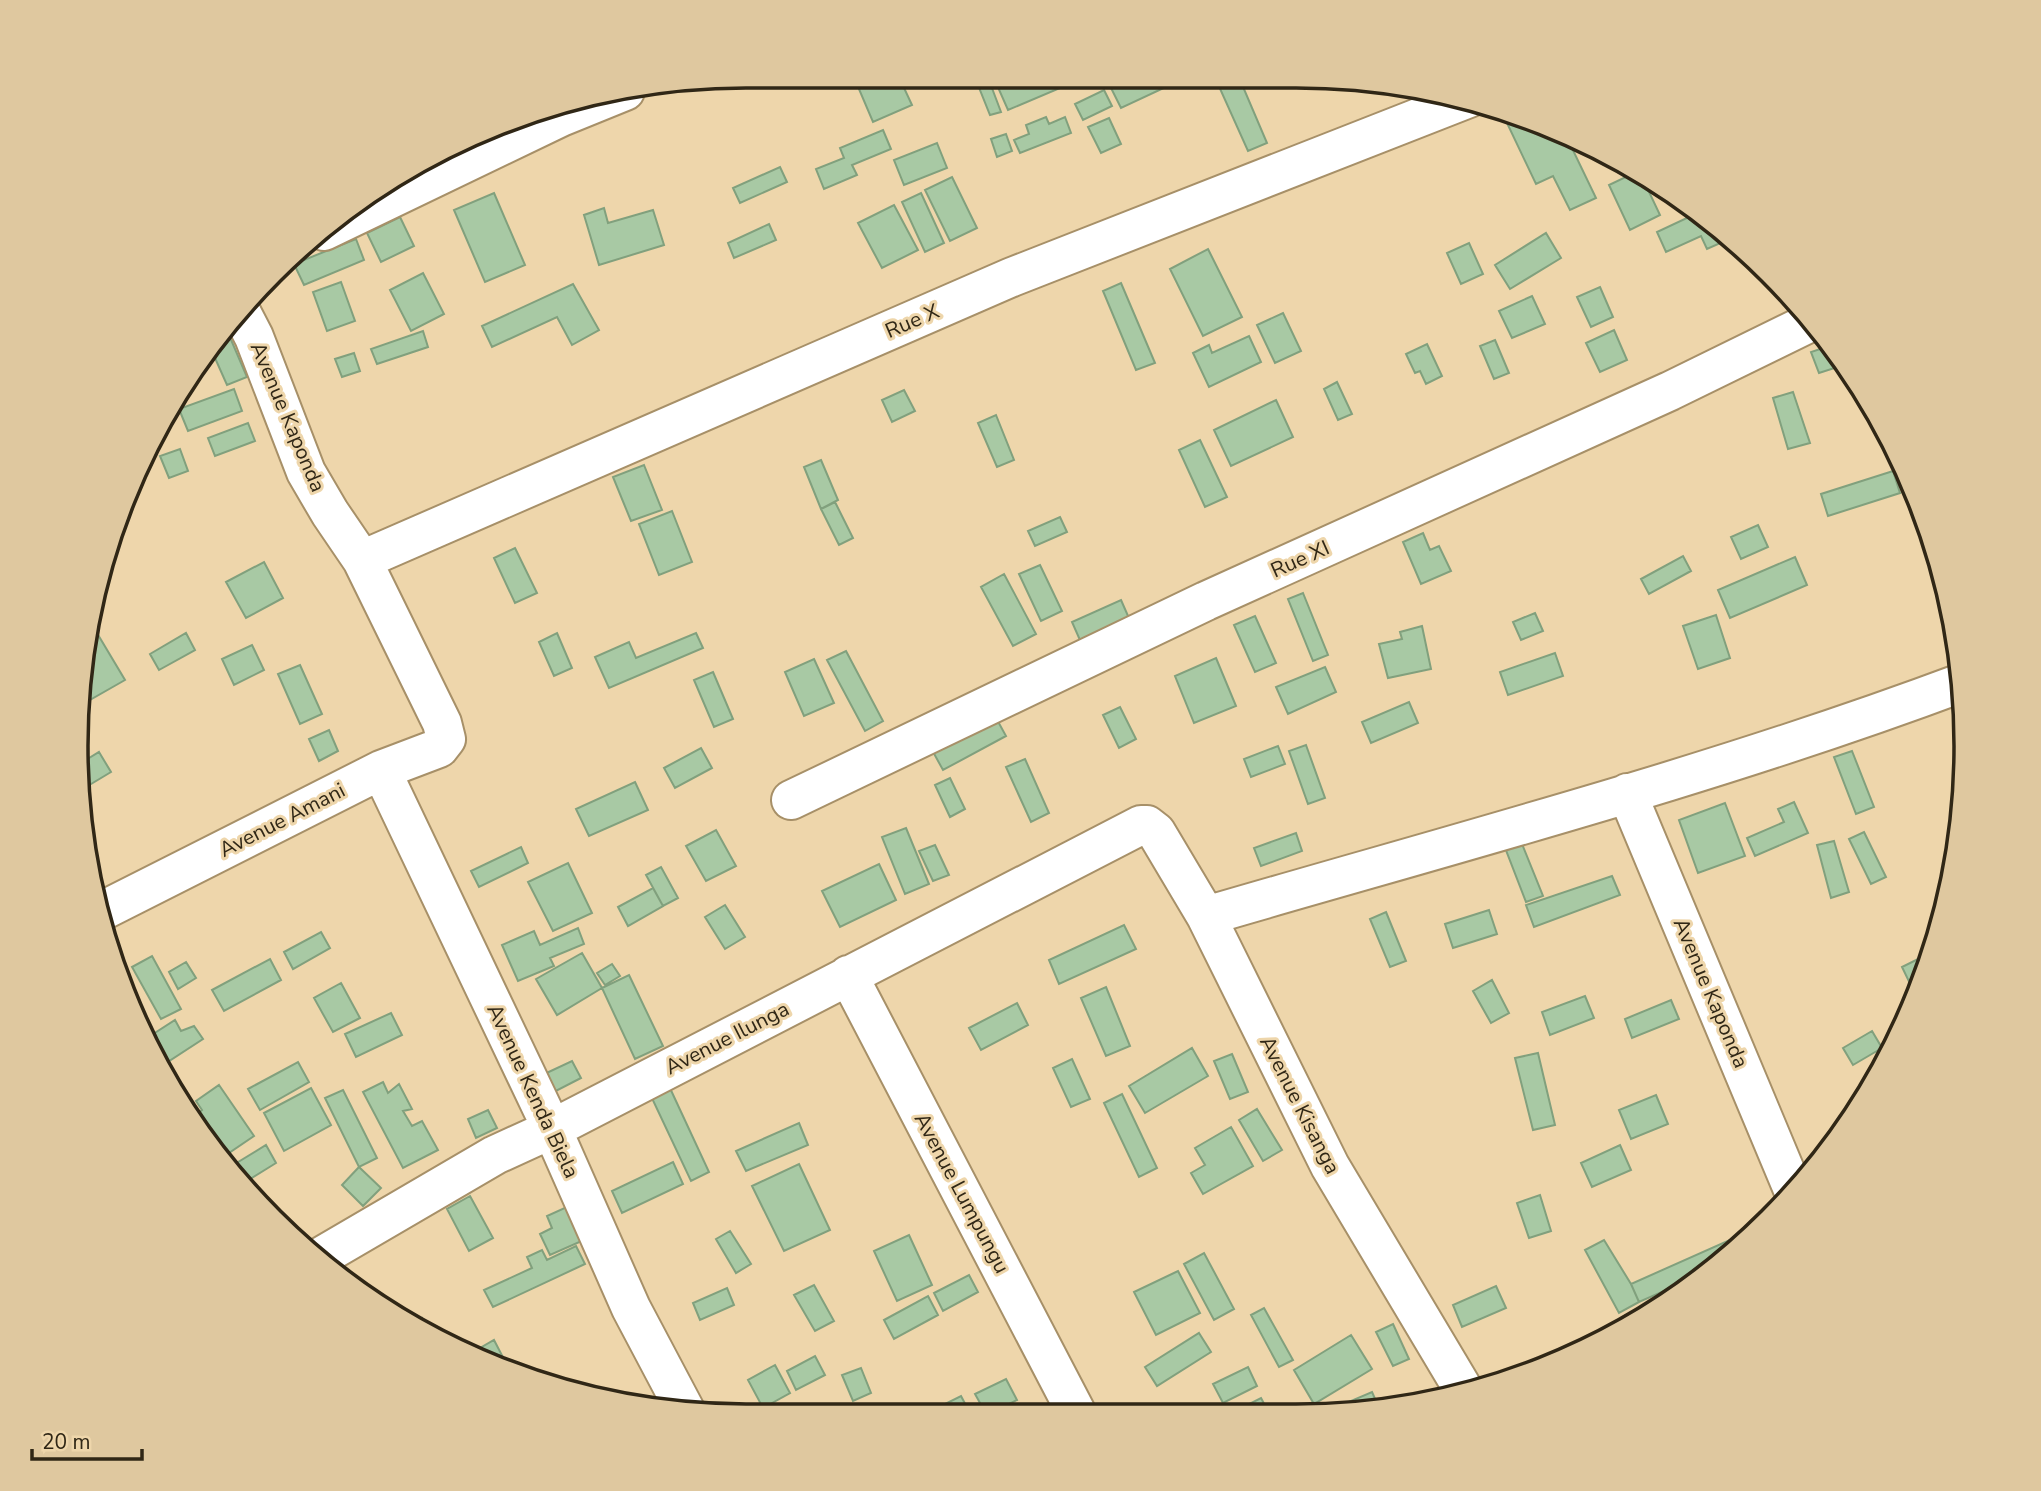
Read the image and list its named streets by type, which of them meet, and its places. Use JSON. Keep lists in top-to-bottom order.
{
  "streets": {
    "street": [
      "Rue X",
      "Avenue Kaponda",
      "Rue XI",
      "Avenue Amani",
      "Avenue Ilunga",
      "Avenue Kenda Biela",
      "Avenue Kisanga",
      "Avenue Lumpungu"
    ]
  },
  "crossings": [
    ["Rue X", "Avenue Kaponda"],
    ["Avenue Kaponda", "Avenue Amani"],
    ["Avenue Amani", "Avenue Kenda Biela"],
    ["Avenue Ilunga", "Avenue Kenda Biela"],
    ["Avenue Ilunga", "Avenue Kisanga"],
    ["Avenue Ilunga", "Avenue Lumpungu"]
  ],
  "scale_bar": "20 m"
}
